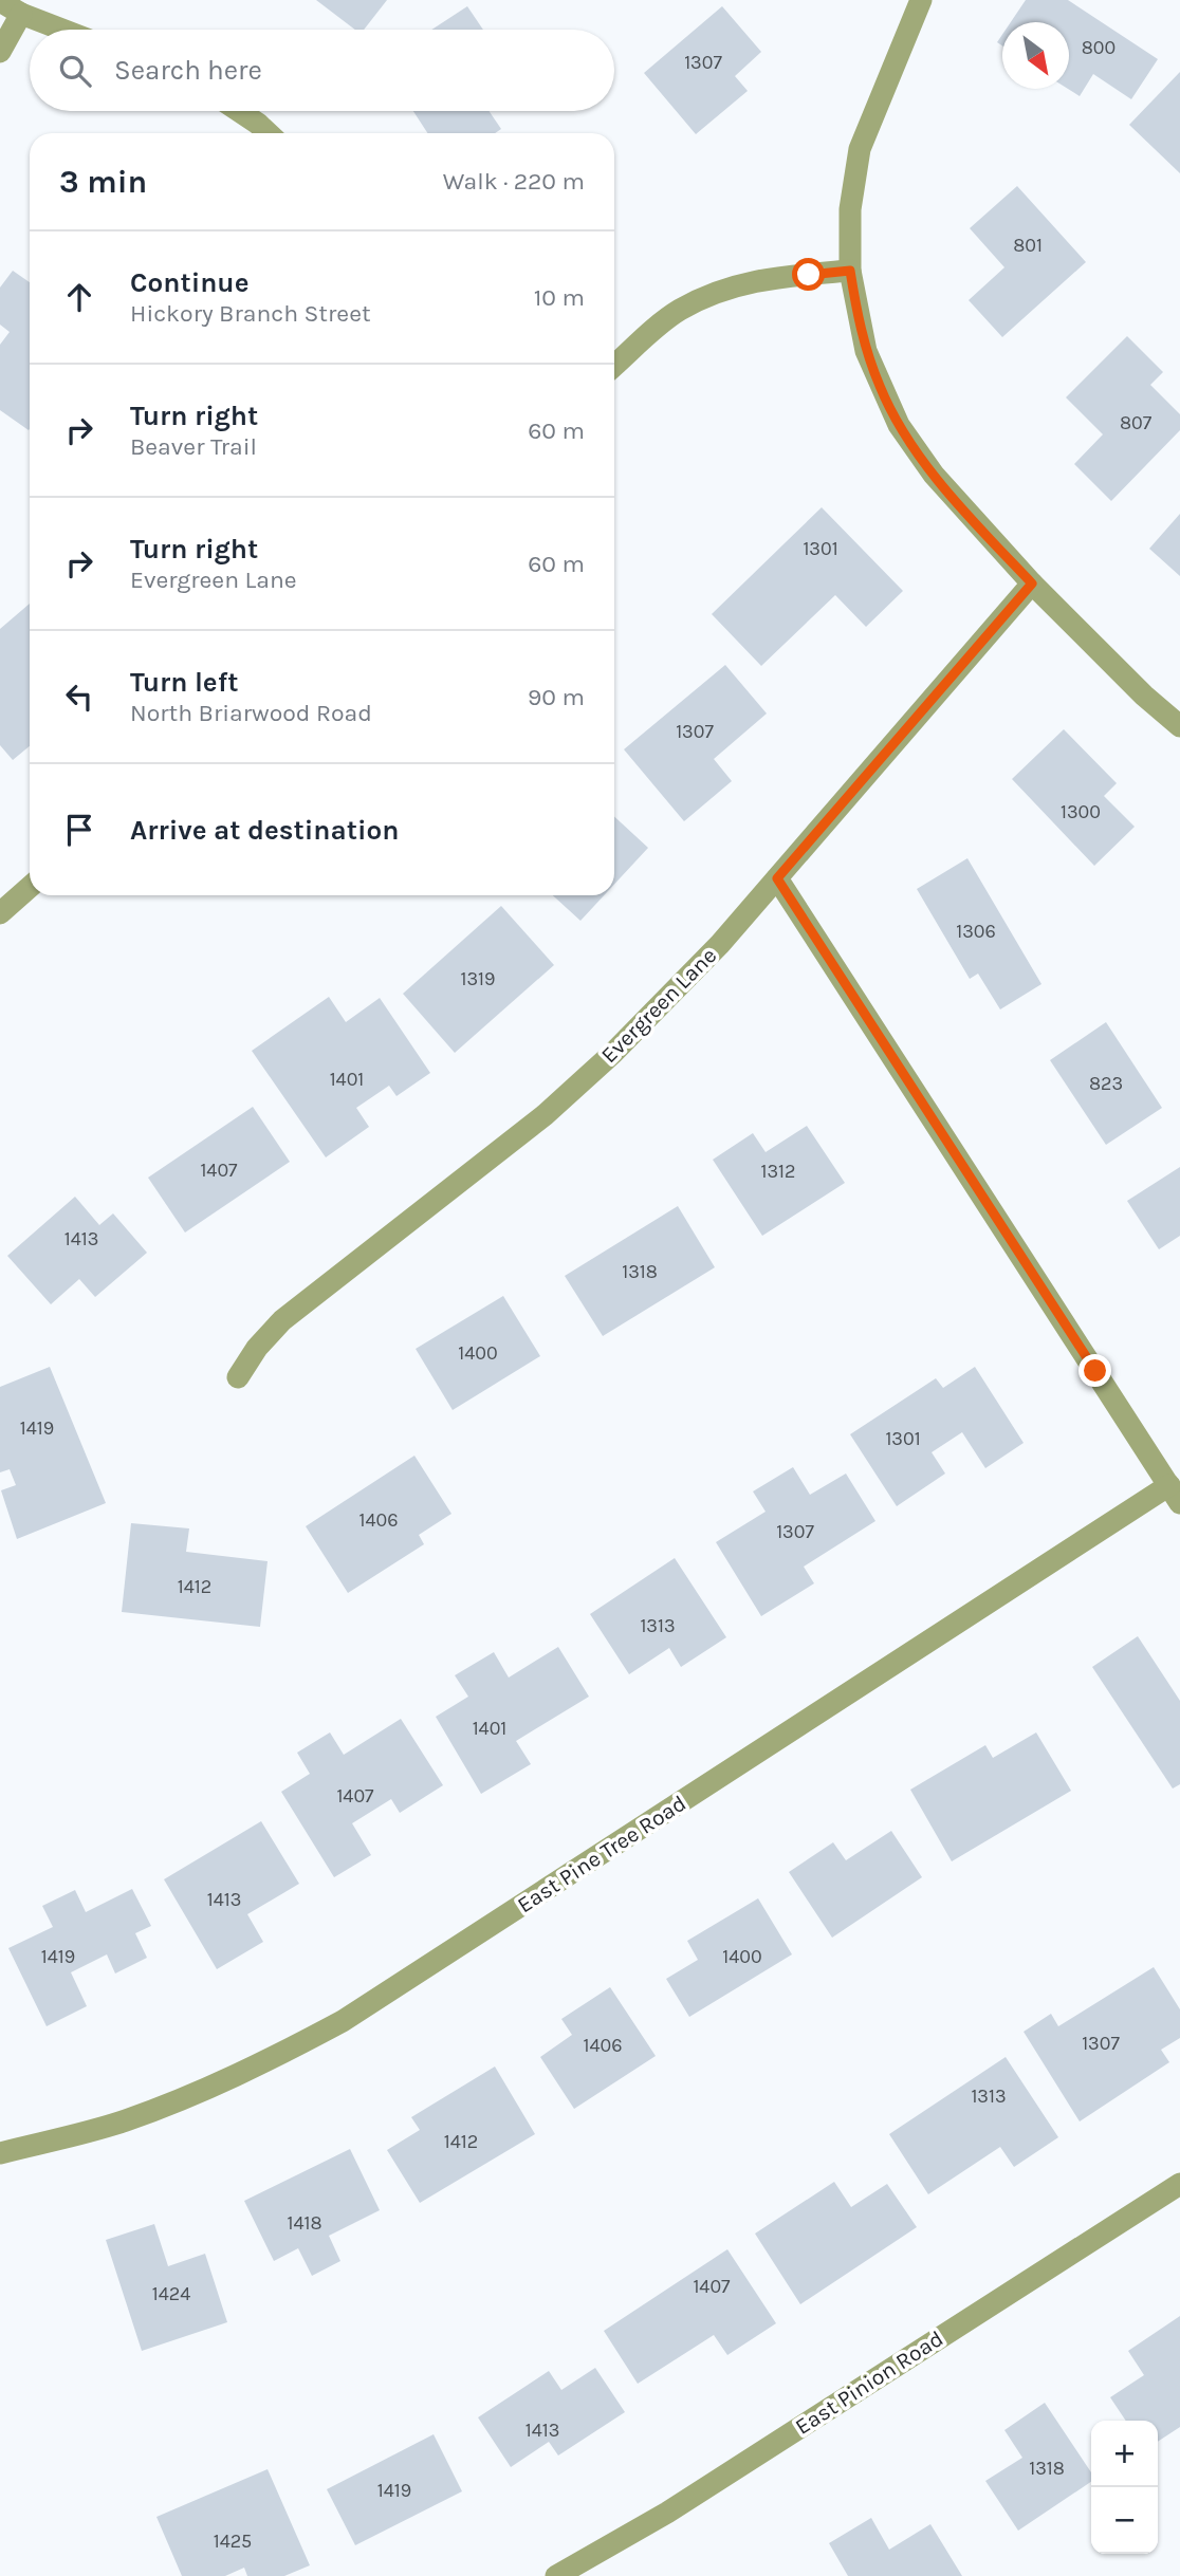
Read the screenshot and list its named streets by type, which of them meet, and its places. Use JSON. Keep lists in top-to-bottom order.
{
  "streets": {
    "street": ["Evergreen Lane", "East Pine Tree Road", "East Pinion Road"]
  },
  "house_numbers": [
    "800",
    "1307",
    "801",
    "807",
    "1301",
    "1307",
    "1300",
    "1306",
    "1319",
    "1401",
    "823",
    "1407",
    "1312",
    "1413",
    "1318",
    "1400",
    "1419",
    "1301",
    "1406",
    "1307",
    "1412",
    "1313",
    "1401",
    "1407",
    "1413",
    "1419",
    "1400",
    "1307",
    "1406",
    "1313",
    "1412",
    "1418",
    "1407",
    "1424",
    "1413",
    "1318",
    "1419",
    "1425"
  ],
  "north": "bottom right",
  "page": {
    "search": "Search here",
    "heading": ["3 min", "Walk · 220 m"],
    "list": [
      ["Continue", "Hickory Branch Street", "10 m"],
      ["Turn right", "Beaver Trail", "60 m"],
      ["Turn right", "Evergreen Lane", "60 m"],
      ["Turn left", "North Briarwood Road", "90 m"],
      "Arrive at destination"
    ],
    "map_buttons": ["+", "−"]
  }
}
